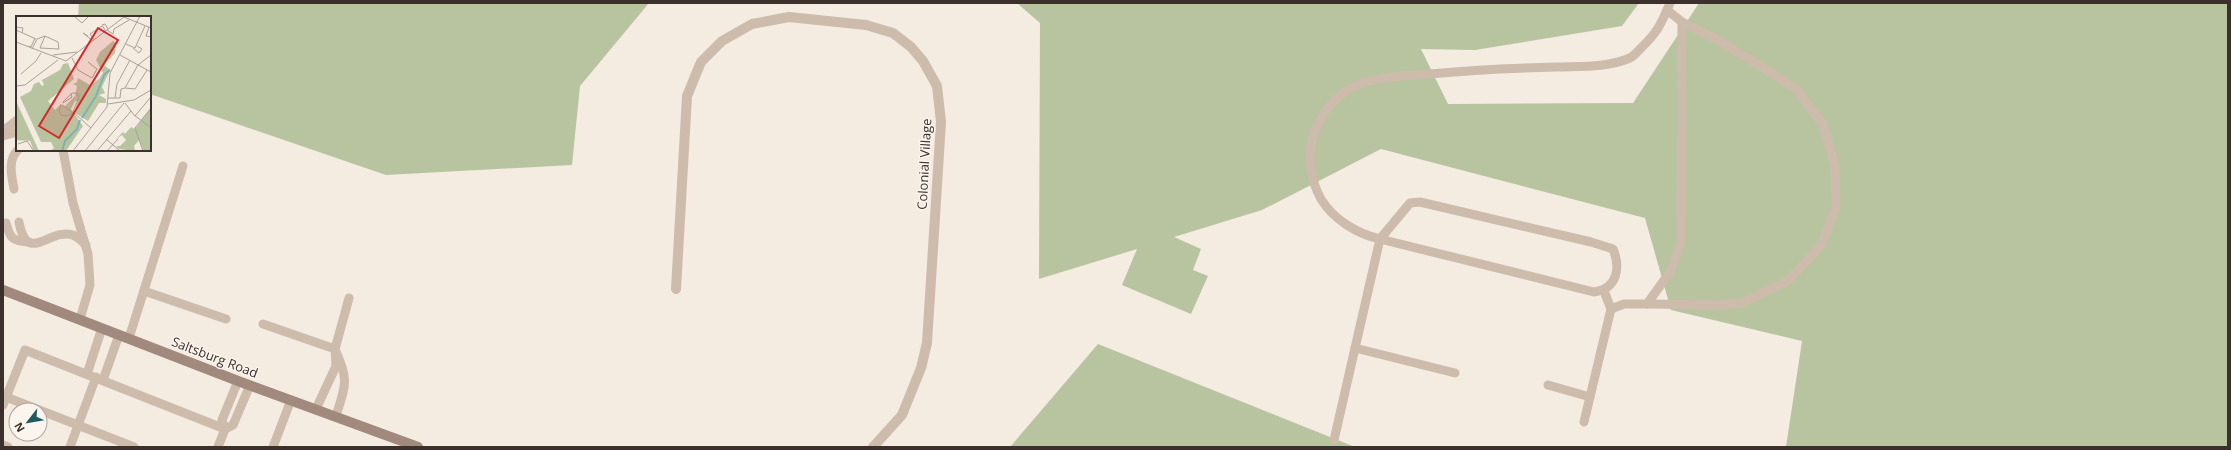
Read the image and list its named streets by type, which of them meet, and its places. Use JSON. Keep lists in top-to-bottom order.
{
  "streets": {
    "main road": ["Saltsburg Road"],
    "street": ["Colonial Village"]
  },
  "north": "bottom left"
}
